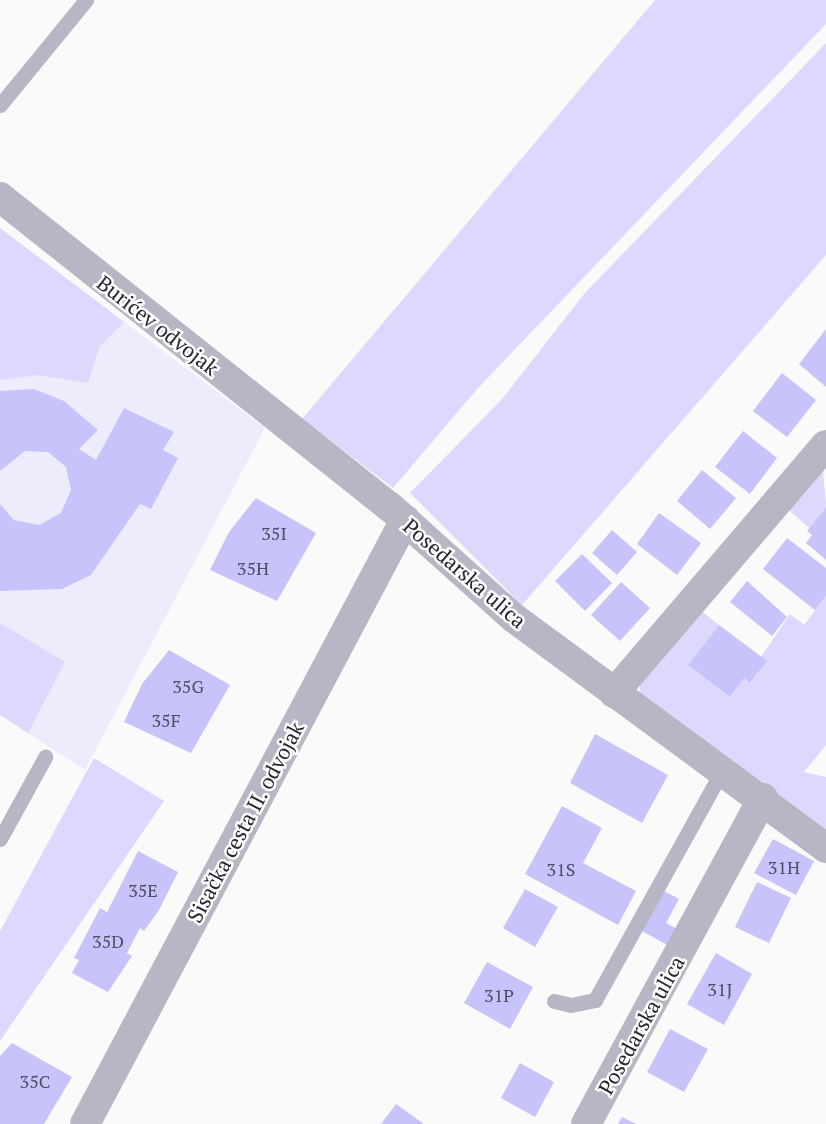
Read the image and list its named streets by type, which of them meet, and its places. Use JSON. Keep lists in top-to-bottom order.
{
  "streets": {
    "street": ["Burićev odvojak", "Posedarska ulica", "Sisačka cesta II. odvojak"]
  },
  "crossings": [
    ["Burićev odvojak", "Posedarska ulica"],
    ["Posedarska ulica", "Sisačka cesta II. odvojak"]
  ],
  "house_numbers": [
    "35I",
    "35H",
    "35G",
    "35F",
    "31H",
    "31S",
    "35E",
    "35D",
    "31J",
    "31P",
    "35C"
  ]
}
